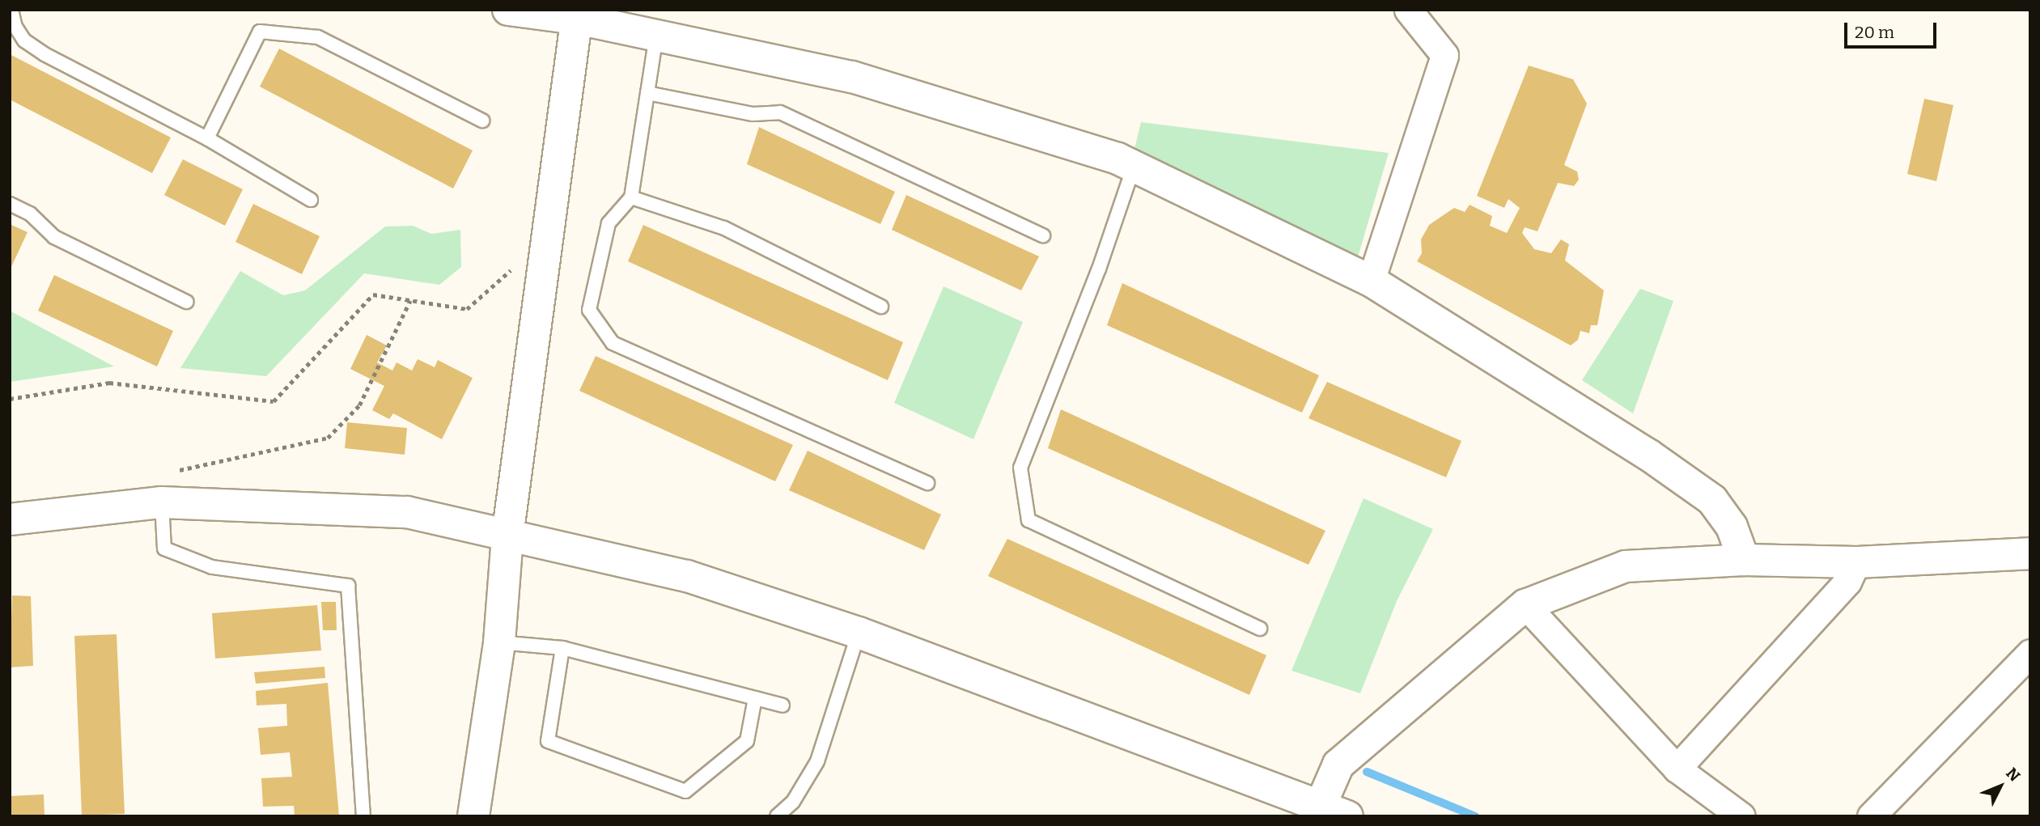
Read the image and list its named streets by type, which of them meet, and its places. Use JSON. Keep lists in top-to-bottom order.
{
  "scale_bar": "20 m",
  "north": "top right"
}
